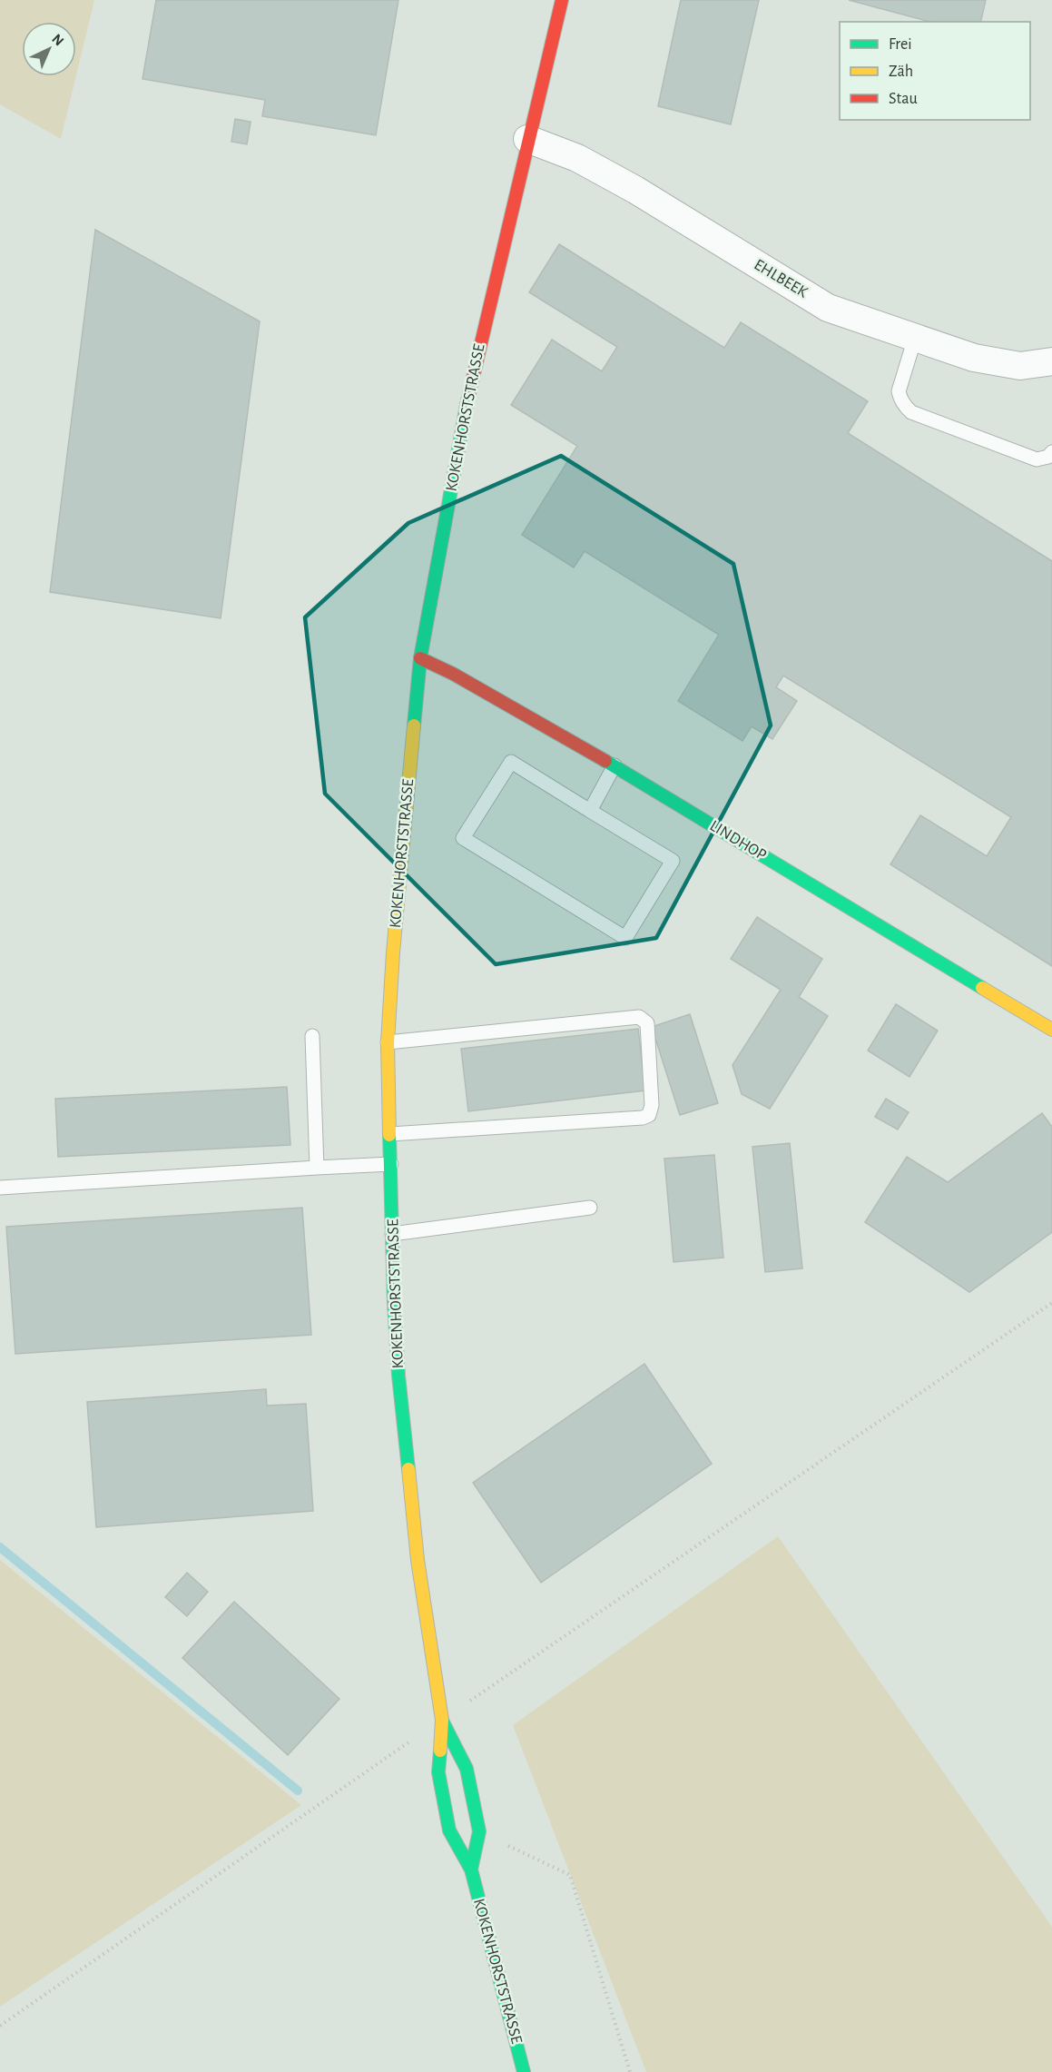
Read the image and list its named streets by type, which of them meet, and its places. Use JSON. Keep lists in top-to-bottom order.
{
  "streets": {
    "main road": ["KOKENHORSTSTRASSE", "LINDHOP"],
    "street": ["EHLBEEK"]
  },
  "crossings": [
    ["EHLBEEK", "KOKENHORSTSTRASSE"],
    ["KOKENHORSTSTRASSE", "LINDHOP"]
  ],
  "legend": ["Frei", "Zäh", "Stau"],
  "north": "top right"
}
